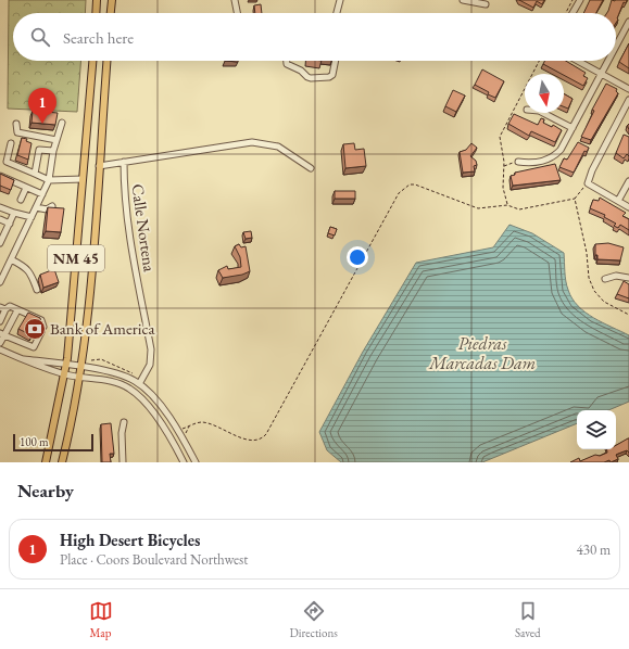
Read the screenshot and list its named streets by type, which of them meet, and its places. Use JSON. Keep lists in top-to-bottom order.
{
  "streets": {
    "main road": ["NM 45"],
    "street": ["Calle Nortena"]
  },
  "water": ["Piedras Marcadas Dam"],
  "places": {
    "bank": ["Bank of America"]
  },
  "scale_bar": "100 m",
  "north": "bottom",
  "page": {
    "search": "Search here",
    "pins": "1",
    "scale": "100 m",
    "heading": "Nearby",
    "list": [
      {
        "mark": "1",
        "name": "High Desert Bicycles",
        "note": "Place · Coors Boulevard Northwest",
        "value": "430 m"
      }
    ],
    "nav": ["Map", "Directions", "Saved"]
  }
}
